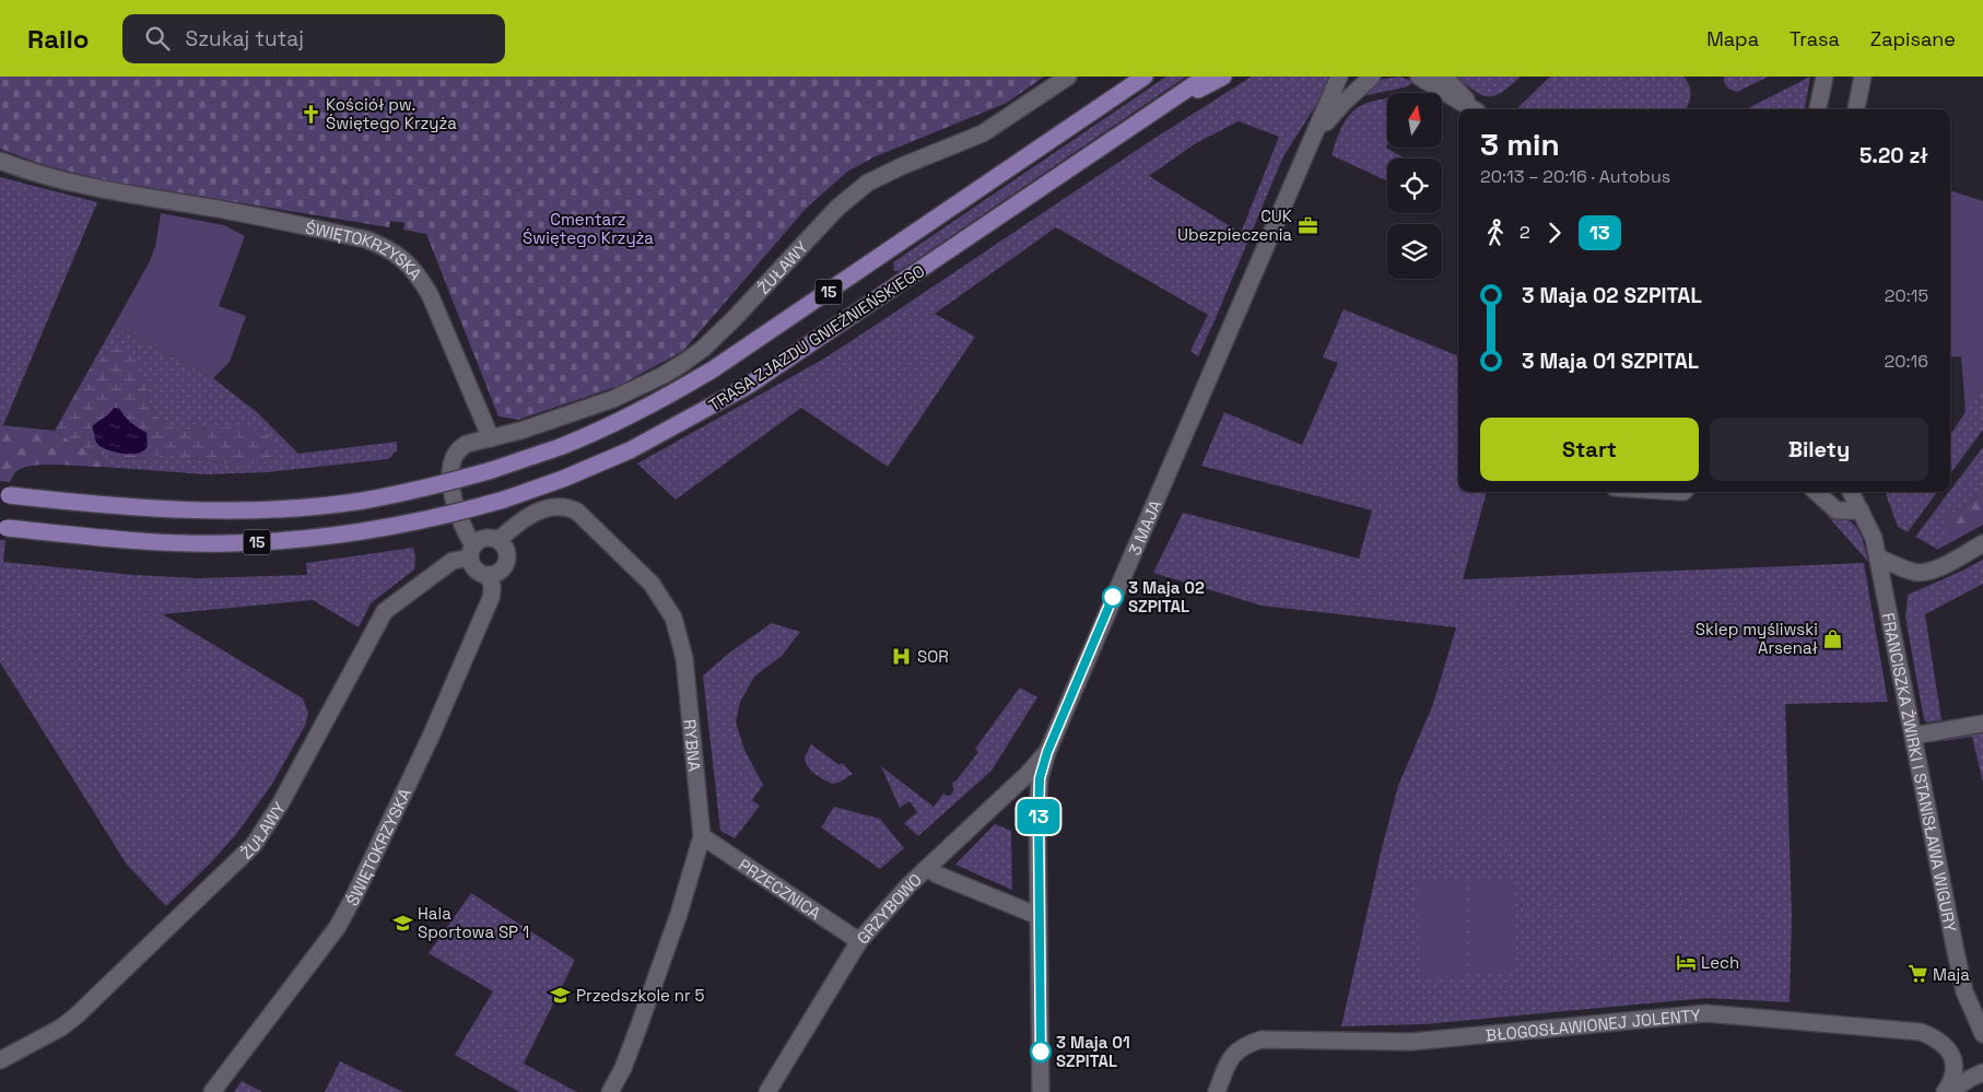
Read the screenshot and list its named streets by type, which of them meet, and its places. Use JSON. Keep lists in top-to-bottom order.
{
  "streets": {
    "main road": ["15", "TRASA ZJAZDU GNIEŹNIEŃSKIEGO"],
    "street": [
      "ŚWIĘTOKRZYSKA",
      "ŻUŁAWY",
      "3 MAJA",
      "RYBNA",
      "FRANCISZKA ŻWIRKI I STANISŁAWA WIGURY",
      "PRZECZNICA",
      "GRZYBOWO",
      "BŁOGOSŁAWIONEJ JOLENTY"
    ]
  },
  "crossings": [
    ["ŚWIĘTOKRZYSKA", "ŻUŁAWY"],
    ["ŚWIĘTOKRZYSKA", "RYBNA"],
    ["ŻUŁAWY", "RYBNA"],
    ["3 MAJA", "GRZYBOWO"],
    ["RYBNA", "PRZECZNICA"],
    ["PRZECZNICA", "GRZYBOWO"]
  ],
  "parks": ["Cmentarz Świętego Krzyża"],
  "places": {
    "church": ["Kościół pw. Świętego Krzyża"],
    "office": ["CUK Ubezpieczenia"],
    "other": ["3 Maja 02 SZPITAL", "3 Maja 01 SZPITAL"],
    "shop": ["Sklep myśliwski Arsenał"],
    "hospital": ["SOR"],
    "school or university": ["Hala Sportowa SP 1", "Przedszkole nr 5"],
    "hotel": ["Lech"],
    "supermarket": ["Maja"]
  },
  "lines": ["bus line 13"],
  "north": "top",
  "page": {
    "header": "Railo",
    "search": "Szukaj tutaj",
    "nav": ["Mapa", "Trasa", "Zapisane"],
    "on_map": "13",
    "heading": ["3 min", "20:13 – 20:16 · Autobus", "5.20 zł"],
    "legs": ["2", "13"],
    "list": [
      {
        "name": "3 Maja 02 SZPITAL",
        "value": "20:15"
      },
      {
        "name": "3 Maja 01 SZPITAL",
        "value": "20:16"
      }
    ],
    "buttons": ["Start", "Bilety"]
  }
}
